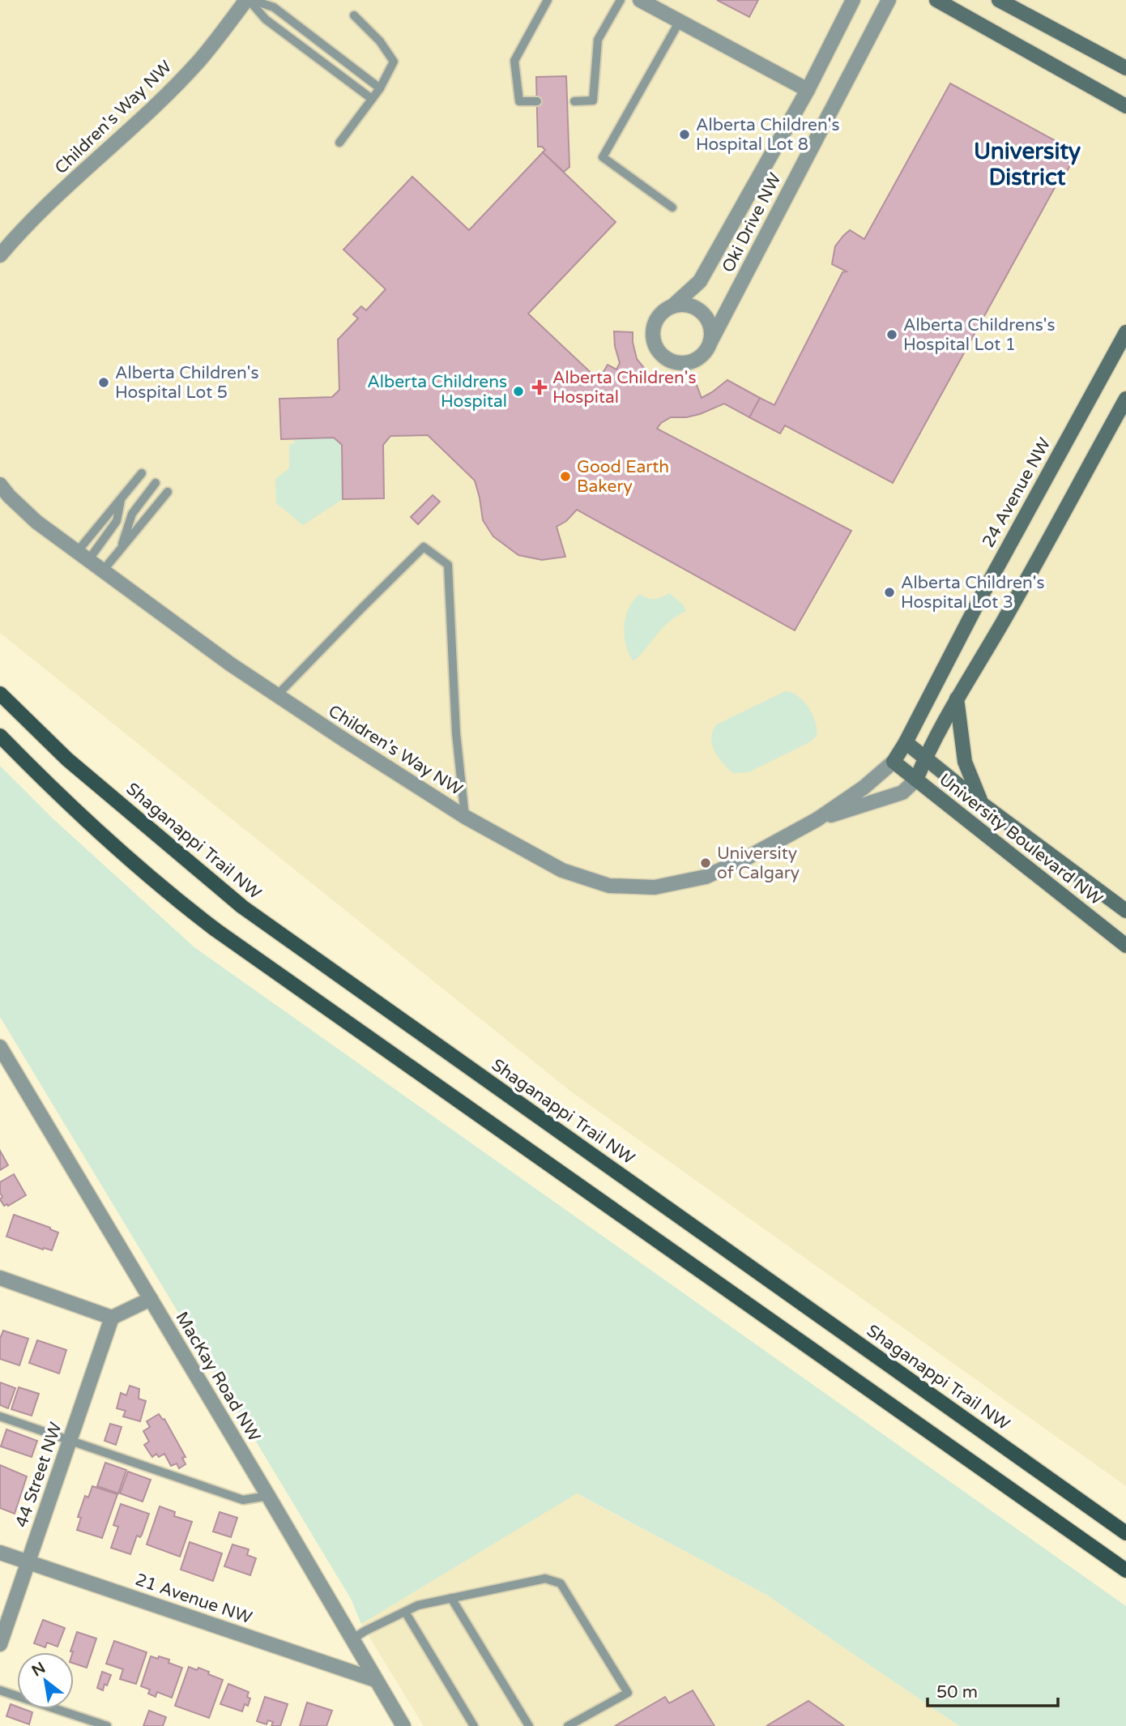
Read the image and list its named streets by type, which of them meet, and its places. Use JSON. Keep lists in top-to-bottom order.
{
  "streets": {
    "main road": ["Shaganappi Trail NW"],
    "street": [
      "Children's Way NW",
      "Oki Drive NW",
      "24 Avenue NW",
      "University Boulevard NW",
      "MacKay Road NW",
      "44 Street NW",
      "21 Avenue NW"
    ]
  },
  "crossings": [
    ["Children's Way NW", "24 Avenue NW"],
    ["Children's Way NW", "University Boulevard NW"],
    ["24 Avenue NW", "University Boulevard NW"],
    ["MacKay Road NW", "21 Avenue NW"],
    ["44 Street NW", "21 Avenue NW"]
  ],
  "districts": ["University District"],
  "places": {
    "other": [
      "Alberta Children's Hospital Lot 8",
      "Alberta Childrens's Hospital Lot 1",
      "Alberta Children's Hospital Lot 5",
      "Alberta Childrens Hospital",
      "Good Earth Bakery",
      "Alberta Children's Hospital Lot 3",
      "University of Calgary"
    ],
    "health": ["Alberta Children's Hospital"]
  },
  "scale_bar": "50 m",
  "north": "top left"
}
